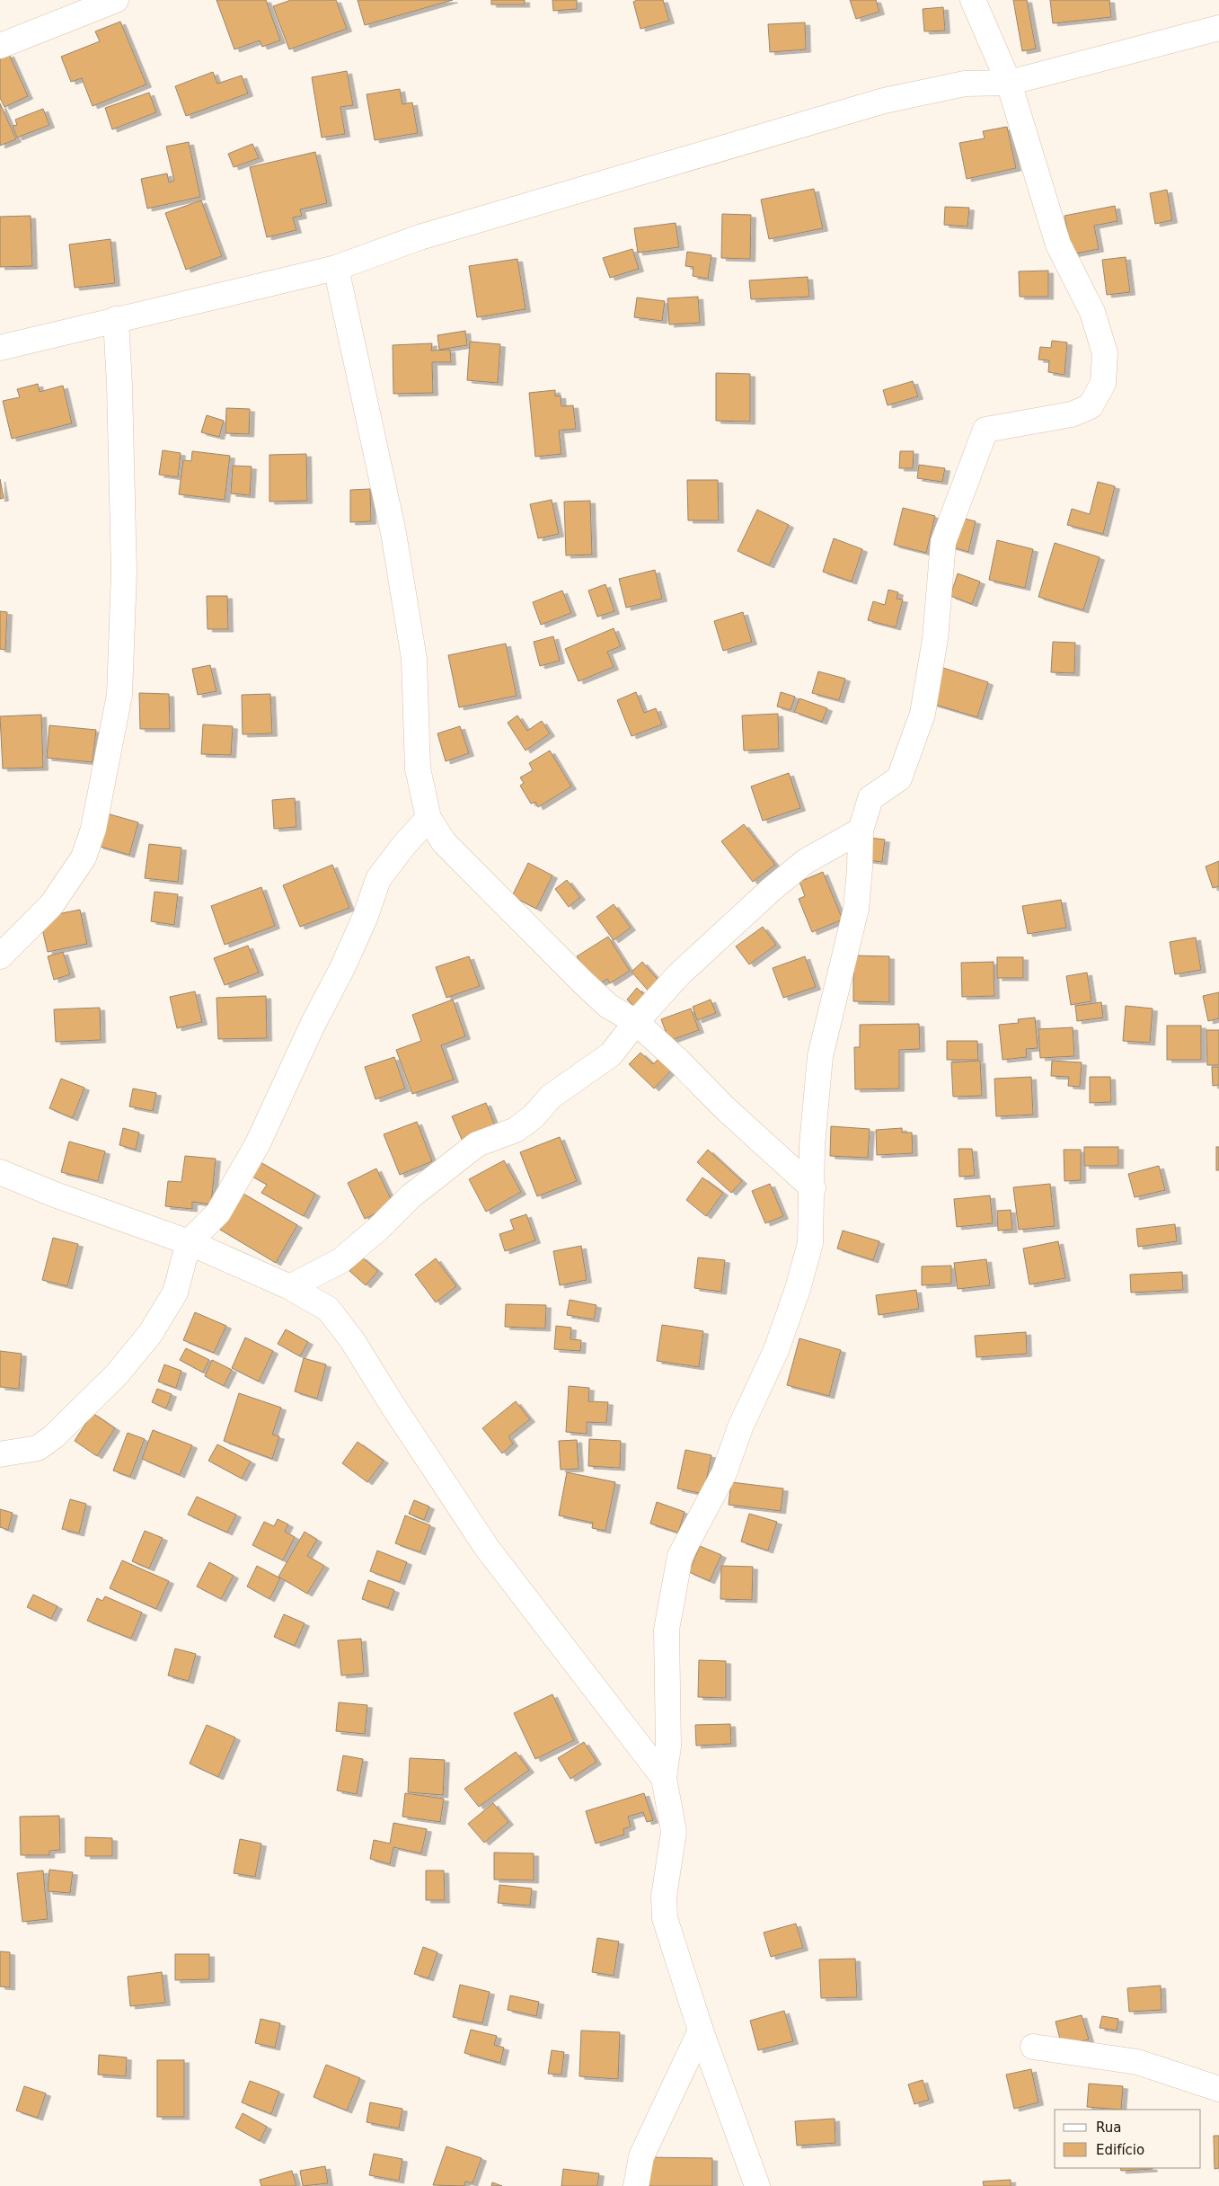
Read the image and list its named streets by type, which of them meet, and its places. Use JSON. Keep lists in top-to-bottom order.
{
  "legend": ["Rua", "Edifício"]
}
